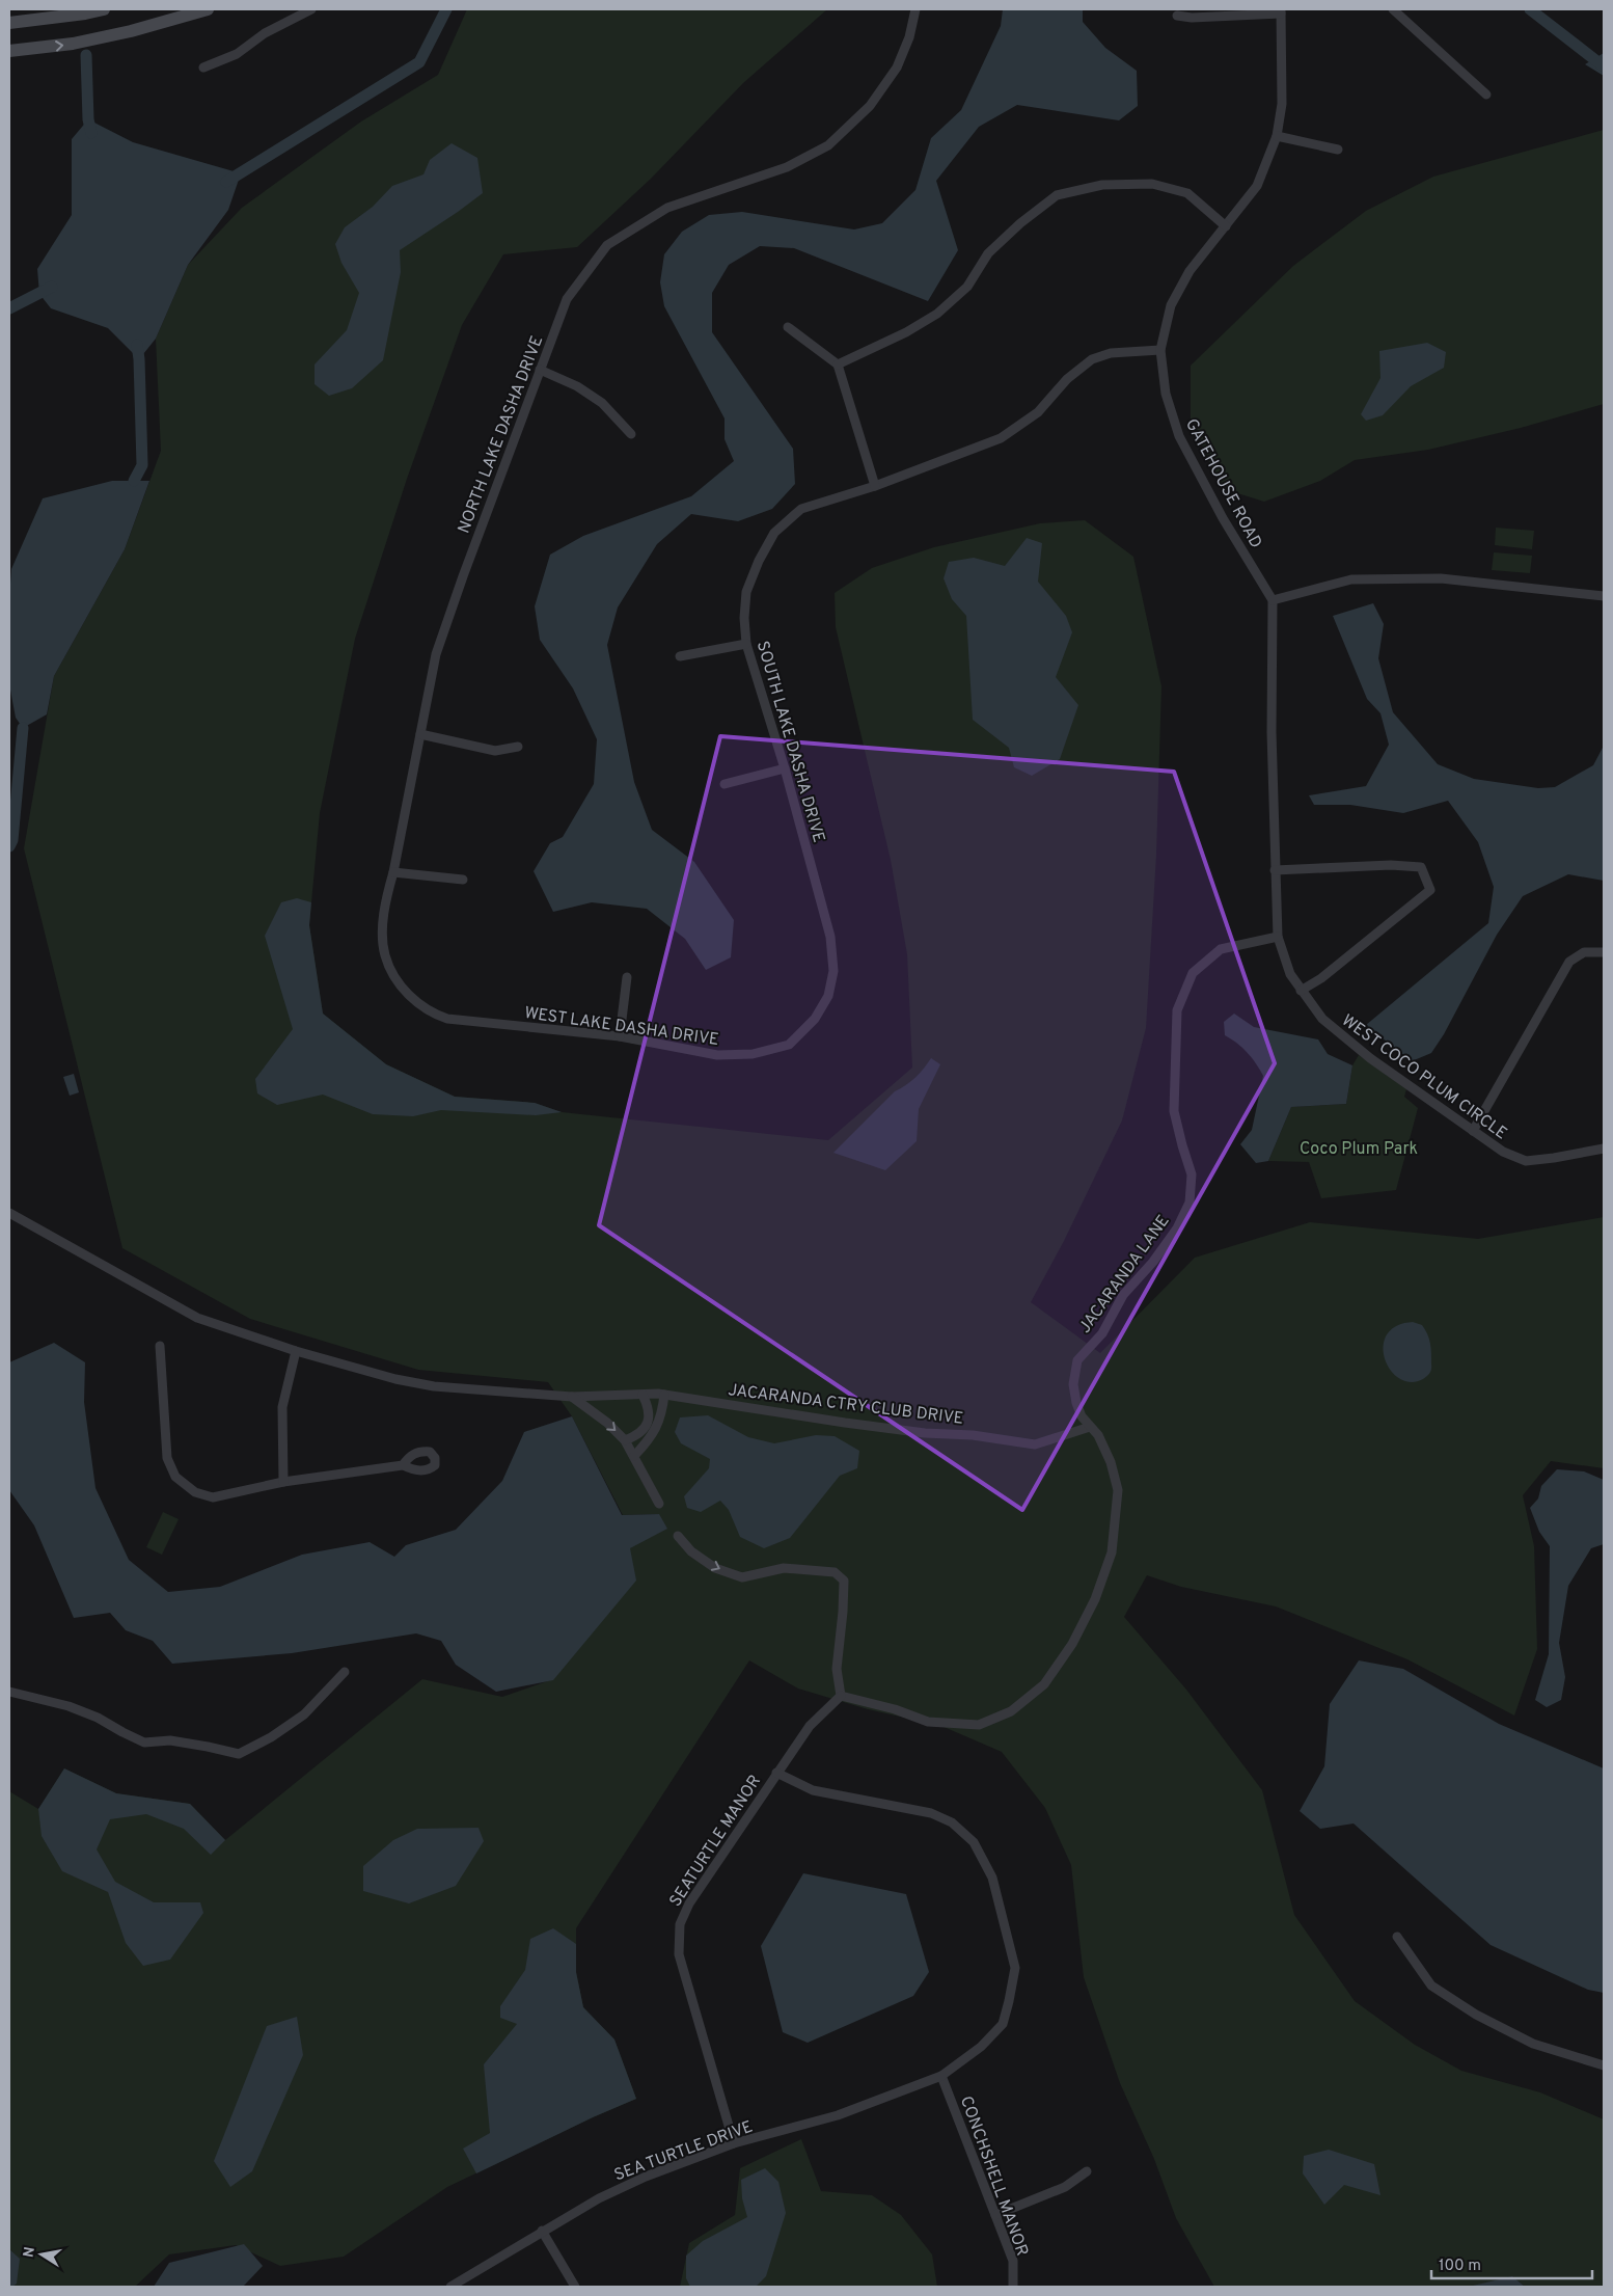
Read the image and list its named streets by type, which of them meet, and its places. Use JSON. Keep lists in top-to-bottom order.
{
  "streets": {
    "street": [
      "NORTH LAKE DASHA DRIVE",
      "GATEHOUSE ROAD",
      "SOUTH LAKE DASHA DRIVE",
      "WEST LAKE DASHA DRIVE",
      "WEST COCO PLUM CIRCLE",
      "JACARANDA LANE",
      "JACARANDA CTRY CLUB DRIVE",
      "SEATURTLE MANOR",
      "SEA TURTLE DRIVE",
      "CONCHSHELL MANOR"
    ]
  },
  "crossings": [
    ["NORTH LAKE DASHA DRIVE", "WEST LAKE DASHA DRIVE"],
    ["GATEHOUSE ROAD", "SOUTH LAKE DASHA DRIVE"],
    ["SOUTH LAKE DASHA DRIVE", "WEST LAKE DASHA DRIVE"],
    ["WEST COCO PLUM CIRCLE", "JACARANDA LANE"],
    ["JACARANDA LANE", "JACARANDA CTRY CLUB DRIVE"],
    ["JACARANDA LANE", "SEATURTLE MANOR"],
    ["SEATURTLE MANOR", "SEA TURTLE DRIVE"],
    ["SEA TURTLE DRIVE", "CONCHSHELL MANOR"]
  ],
  "parks": ["Coco Plum Park"],
  "scale_bar": "100 m",
  "north": "left"
}
